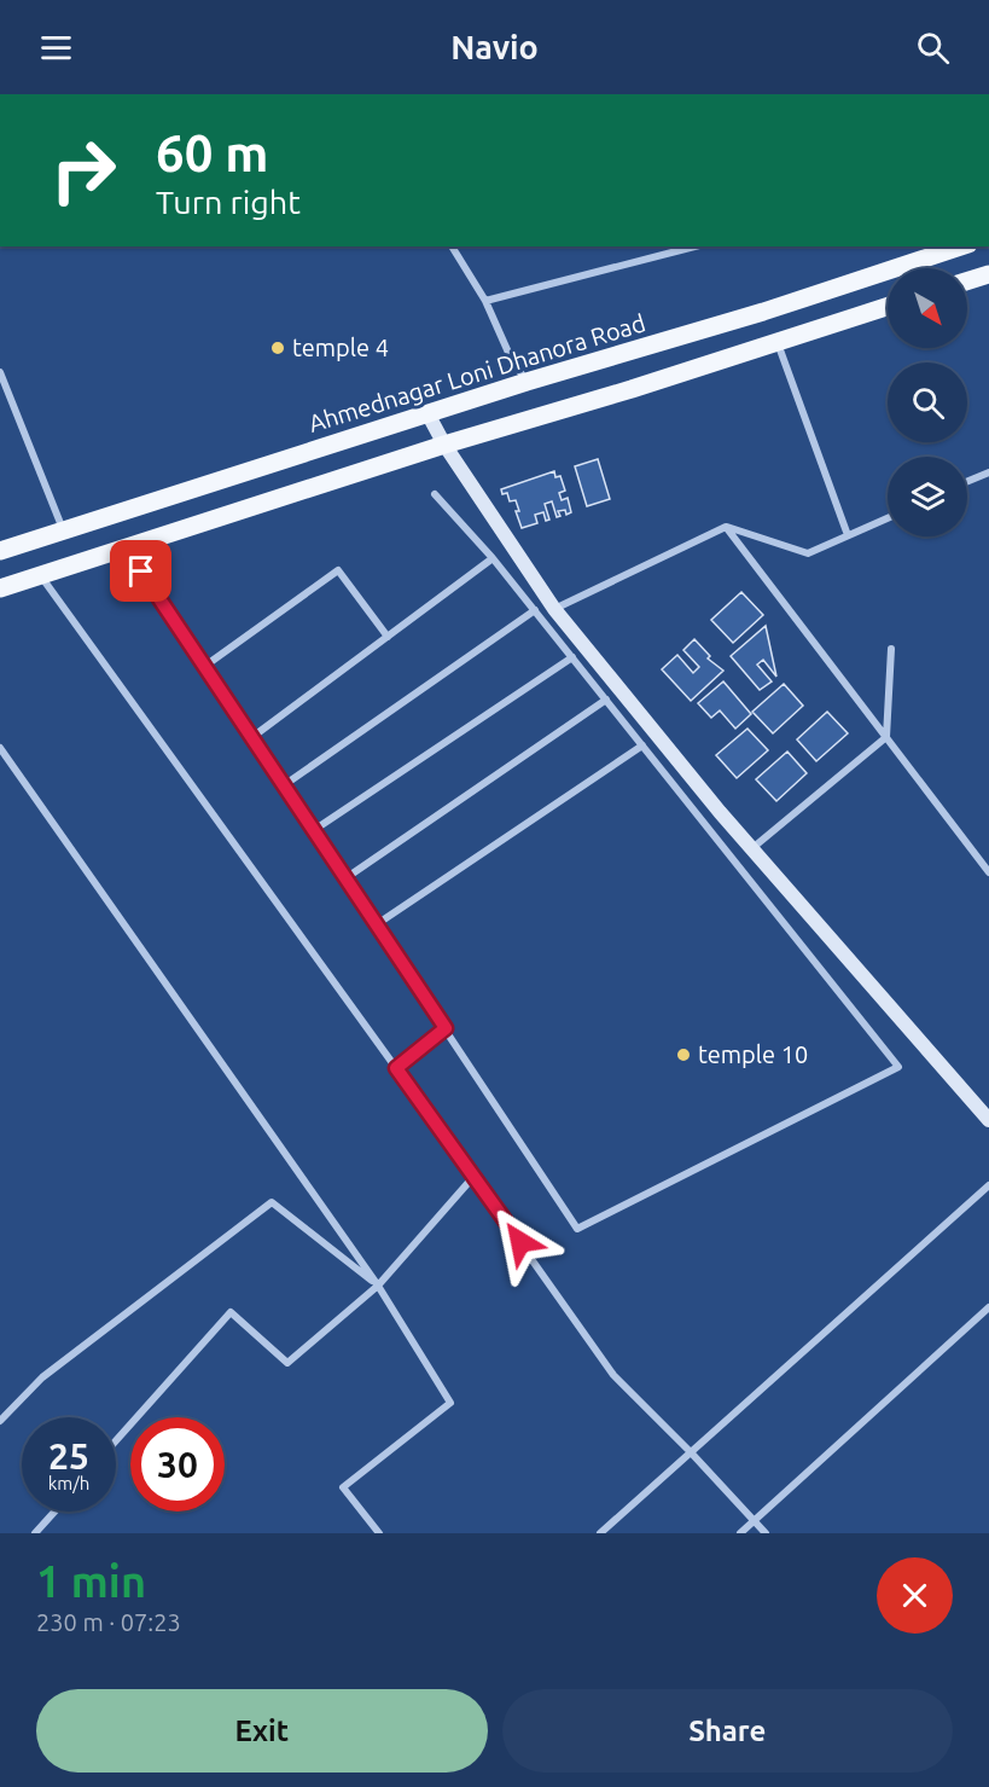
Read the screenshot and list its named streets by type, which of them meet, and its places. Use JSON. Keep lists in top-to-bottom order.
{
  "streets": {
    "main road": ["Ahmednagar Loni Dhanora Road"]
  },
  "places": ["temple 4", "temple 10"],
  "north": "bottom right",
  "page": {
    "header": "Navio",
    "turn": ["60 m", "Turn right"],
    "speed": "25 km/h",
    "limit": "30",
    "heading": ["1 min", "230 m · 07:23"],
    "buttons": ["Exit", "Share"]
  }
}
